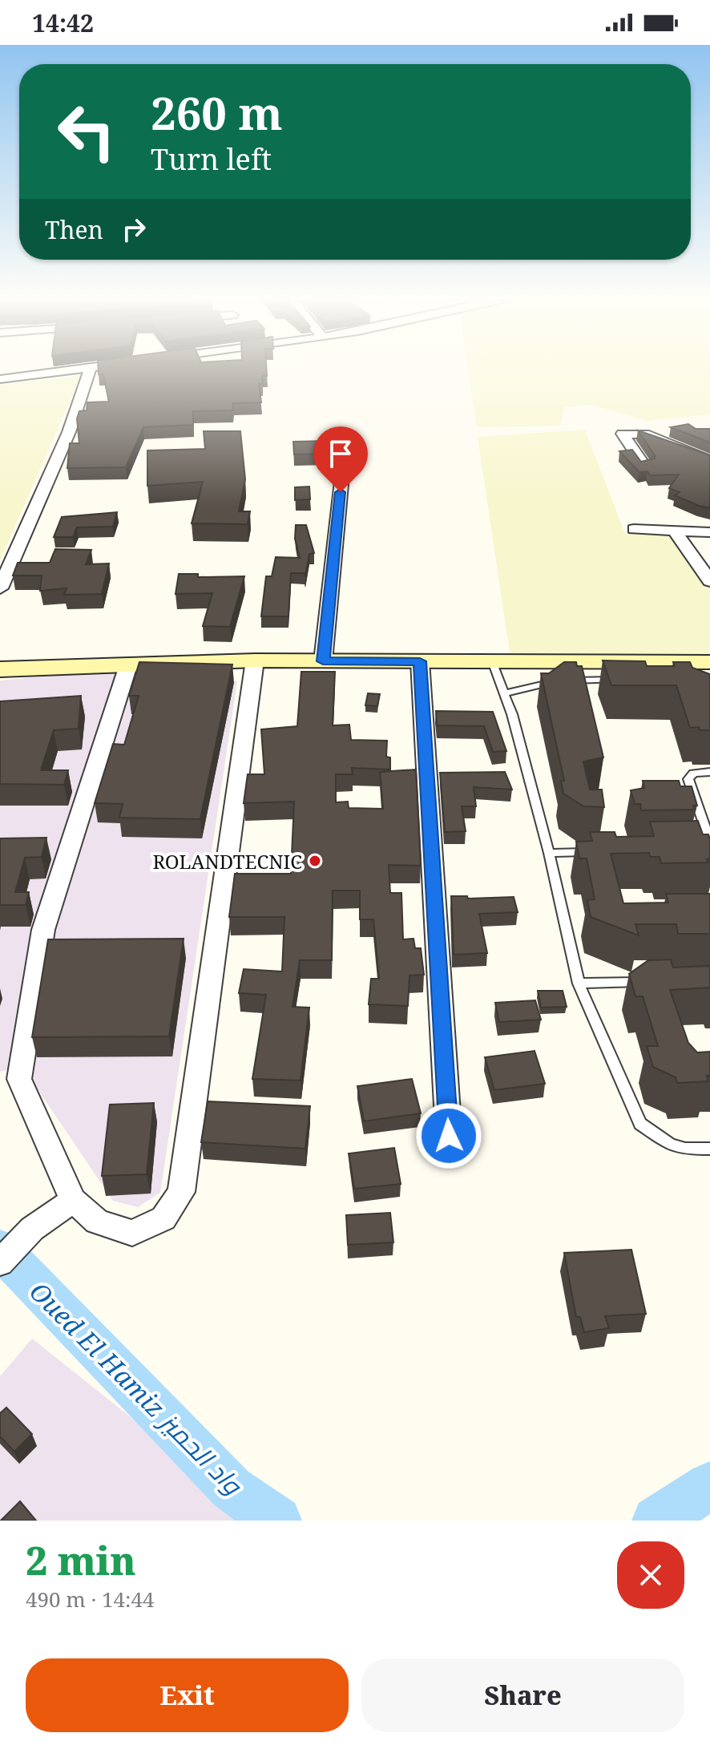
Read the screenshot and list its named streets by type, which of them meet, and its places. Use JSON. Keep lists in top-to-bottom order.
{
  "water": ["Oued El Hamiz واد الحميز"],
  "places": ["ROLANDTECNIC"],
  "page": {
    "status": "14:42",
    "turn": ["260 m", "Turn left"],
    "then": "Then",
    "heading": ["2 min", "490 m · 14:44"],
    "buttons": ["Exit", "Share"]
  }
}
